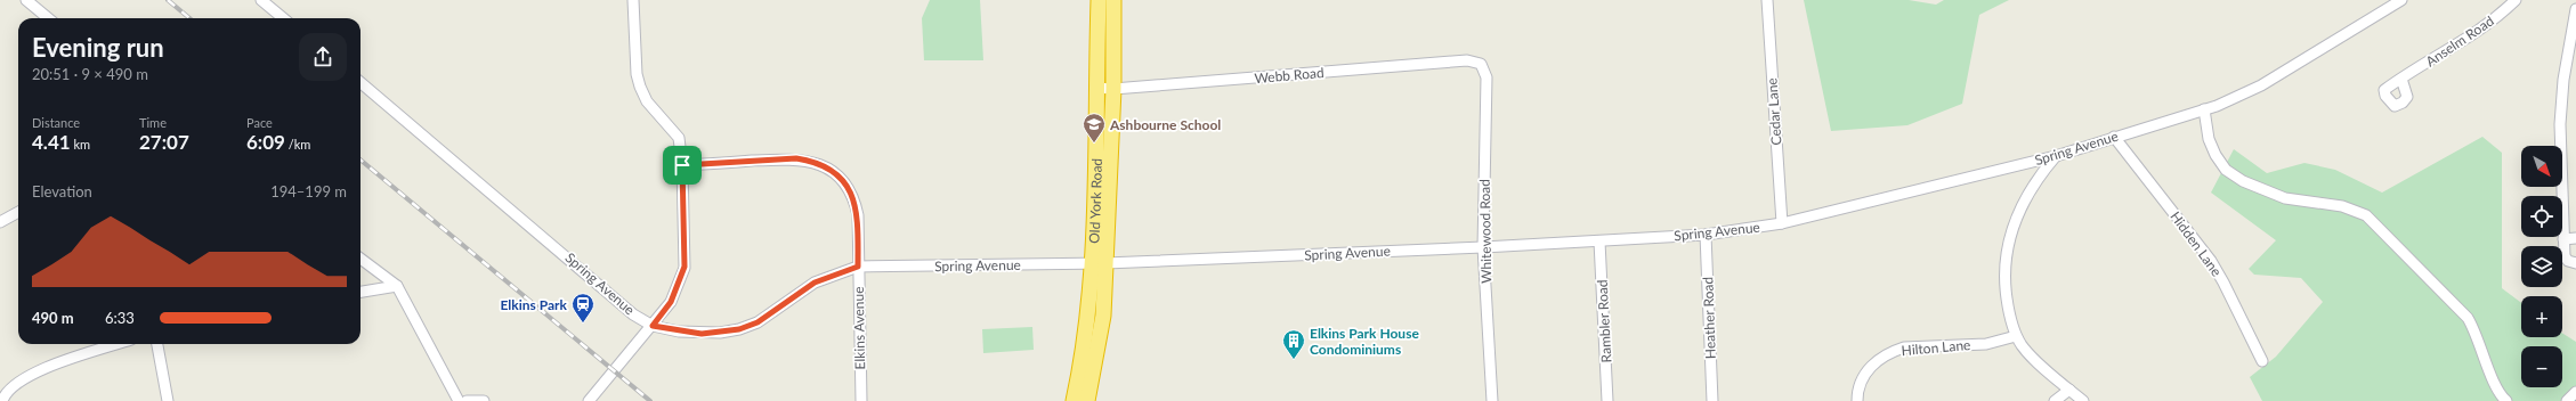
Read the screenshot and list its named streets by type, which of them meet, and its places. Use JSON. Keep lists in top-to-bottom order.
{
  "streets": {
    "highway": ["Old York Road"],
    "street": [
      "Anselm Road",
      "Webb Road",
      "Cedar Lane",
      "Spring Avenue",
      "Whitewood Road",
      "Hidden Lane",
      "Heather Road",
      "Rambler Road",
      "Elkins Avenue",
      "Hilton Lane"
    ]
  },
  "crossings": [
    ["Webb Road", "Old York Road"],
    ["Webb Road", "Whitewood Road"],
    ["Cedar Lane", "Spring Avenue"],
    ["Spring Avenue", "Old York Road"],
    ["Spring Avenue", "Whitewood Road"],
    ["Spring Avenue", "Hidden Lane"],
    ["Spring Avenue", "Heather Road"],
    ["Spring Avenue", "Rambler Road"],
    ["Spring Avenue", "Elkins Avenue"]
  ],
  "places": {
    "school or university": ["Ashbourne School"],
    "station": ["Elkins Park"],
    "building": ["Elkins Park House Condominiums"]
  },
  "north": "bottom right",
  "page": {
    "heading": ["Evening run", "20:51 · 9 × 490 m"],
    "stats": [
      ["Distance", "4.41 km"],
      ["Time", "27:07"],
      ["Pace", "6:09 /km"]
    ],
    "map_buttons": ["+", "−"],
    "chart": ["Elevation", "194–199 m"],
    "list": [
      {
        "name": "490 m",
        "note": "6:33"
      }
    ]
  }
}
